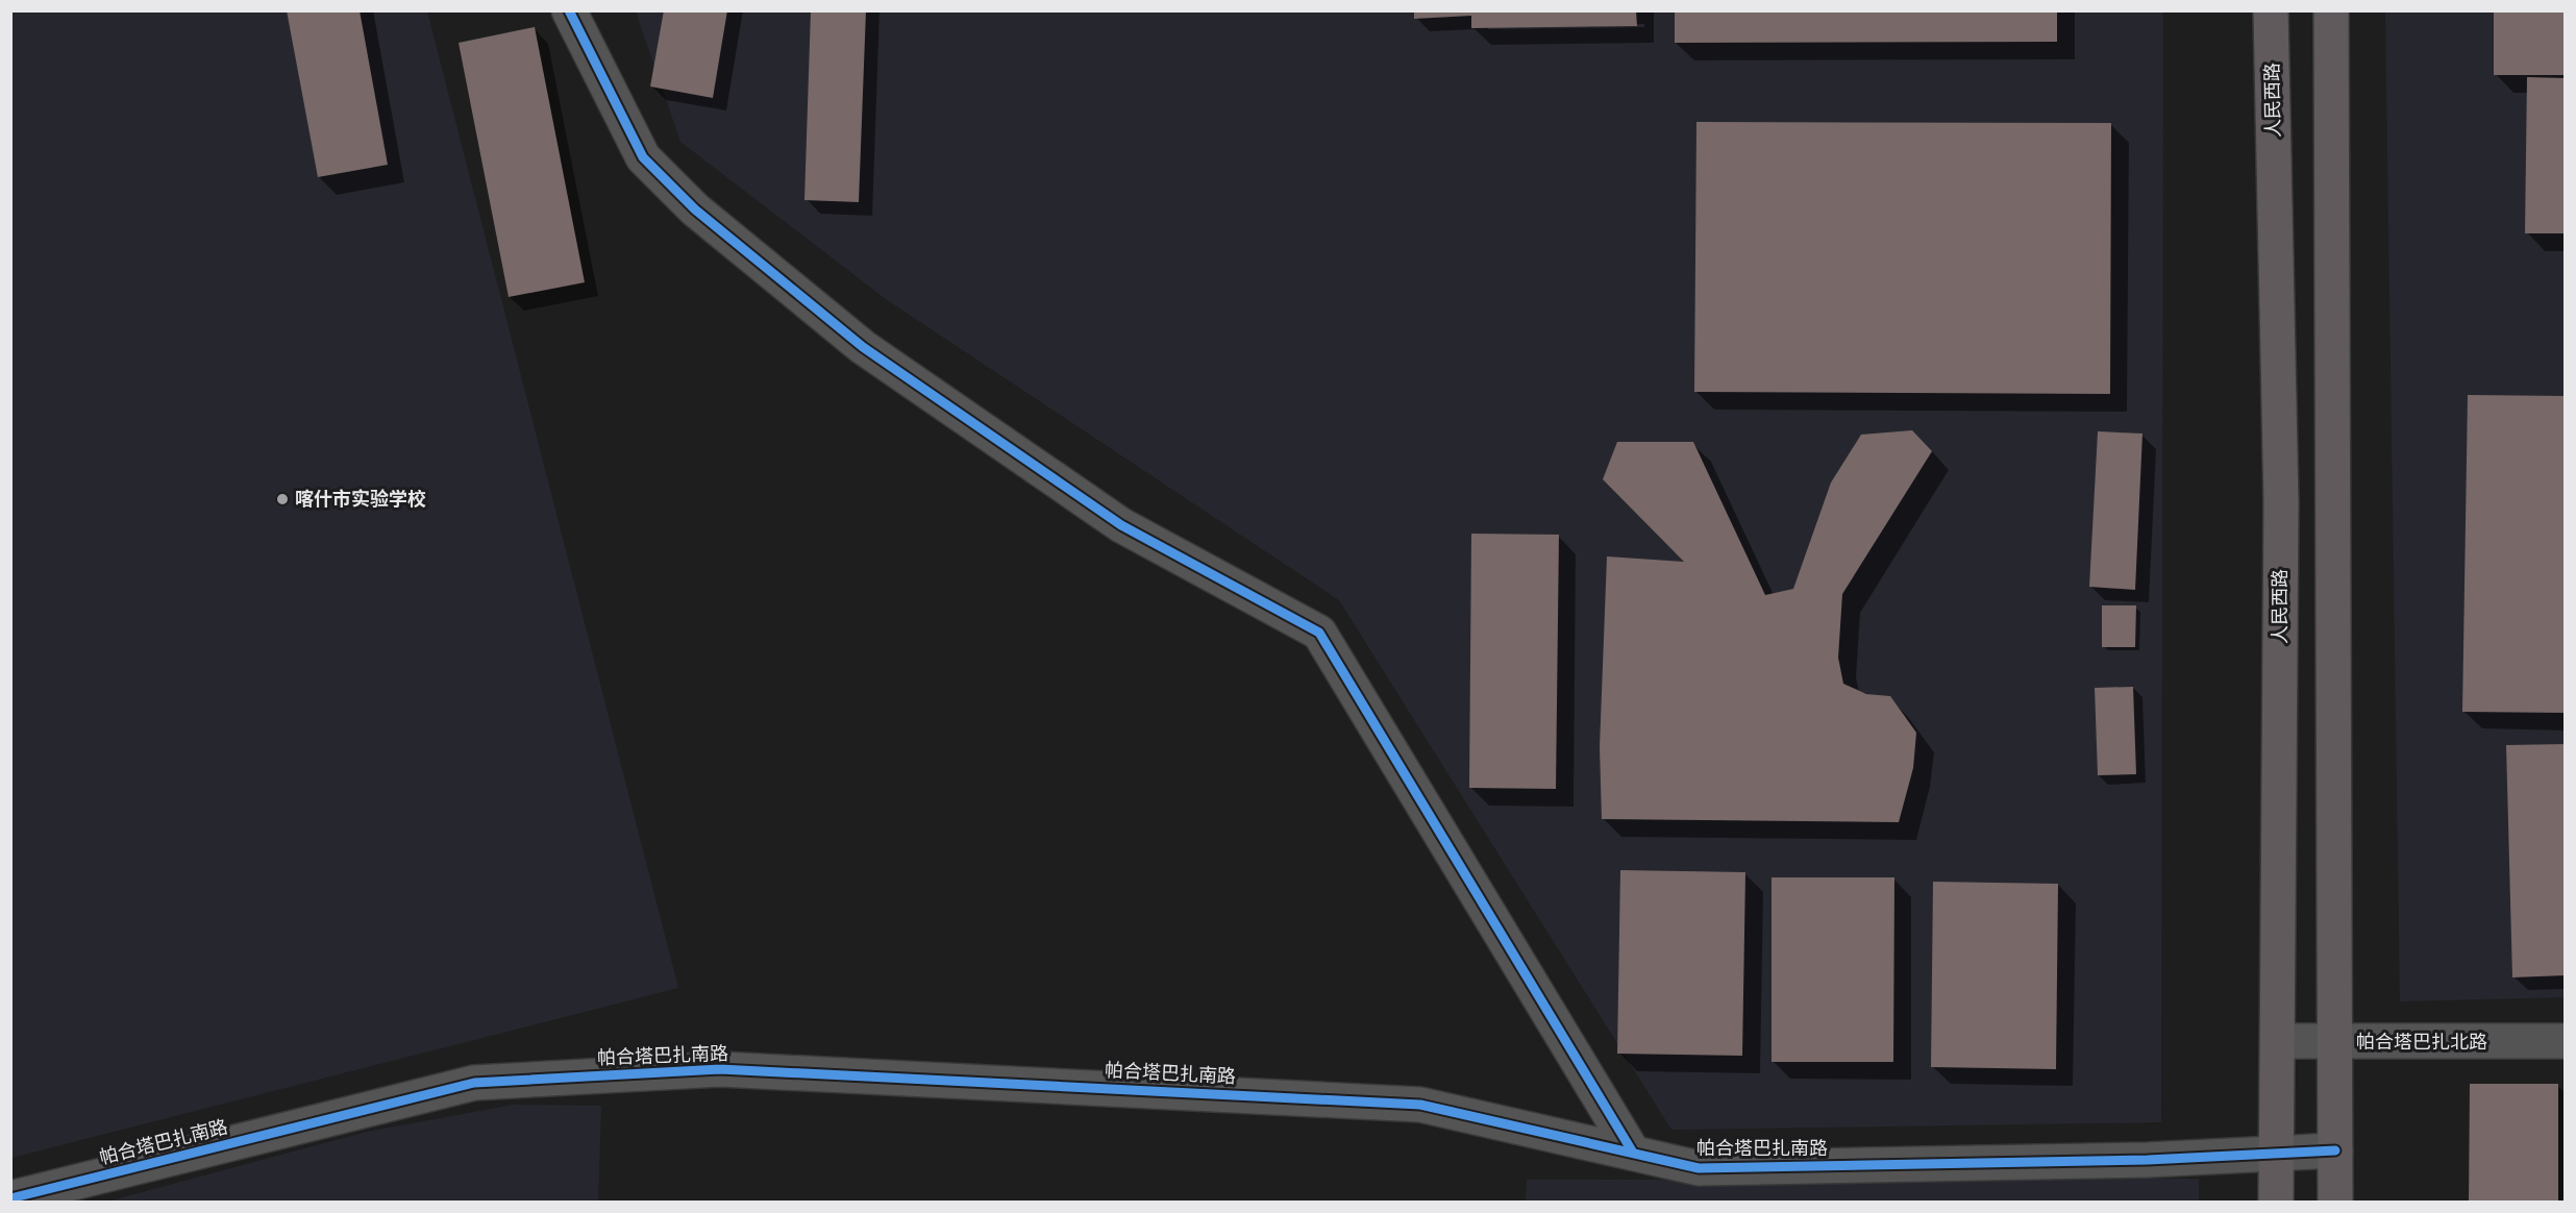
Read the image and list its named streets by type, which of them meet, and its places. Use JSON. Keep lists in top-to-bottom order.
{
  "streets": {
    "main road": ["人民西路"],
    "street": ["帕合塔巴扎北路", "帕合塔巴扎南路"]
  },
  "crossings": [
    ["人民西路", "帕合塔巴扎北路"],
    ["人民西路", "帕合塔巴扎南路"]
  ],
  "places": ["喀什市实验学校"]
}
